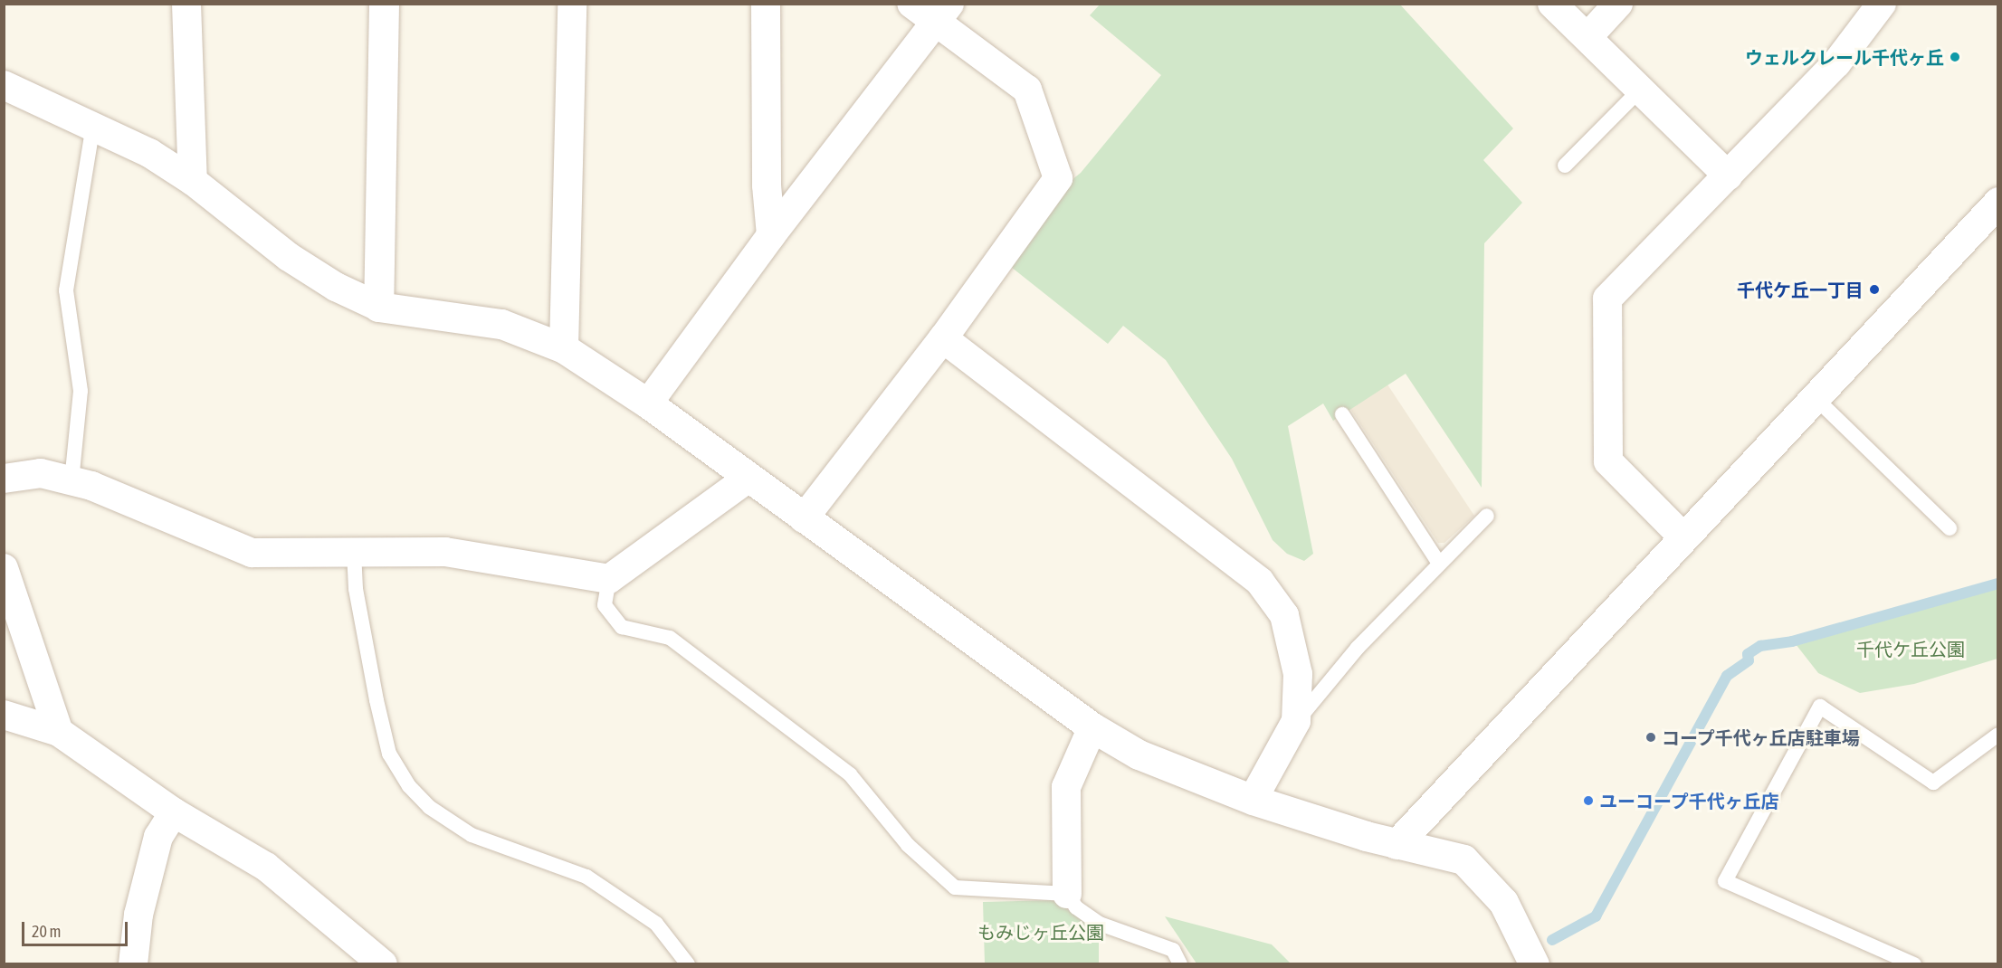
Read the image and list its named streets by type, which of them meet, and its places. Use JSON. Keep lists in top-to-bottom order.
{
  "parks": ["千代ケ丘公園", "もみじヶ丘公園"],
  "places": [
    "ウェルクレール千代ヶ丘",
    "千代ケ丘一丁目",
    "コープ千代ヶ丘店駐車場",
    "ユーコープ千代ヶ丘店"
  ],
  "scale_bar": "20 m"
}
